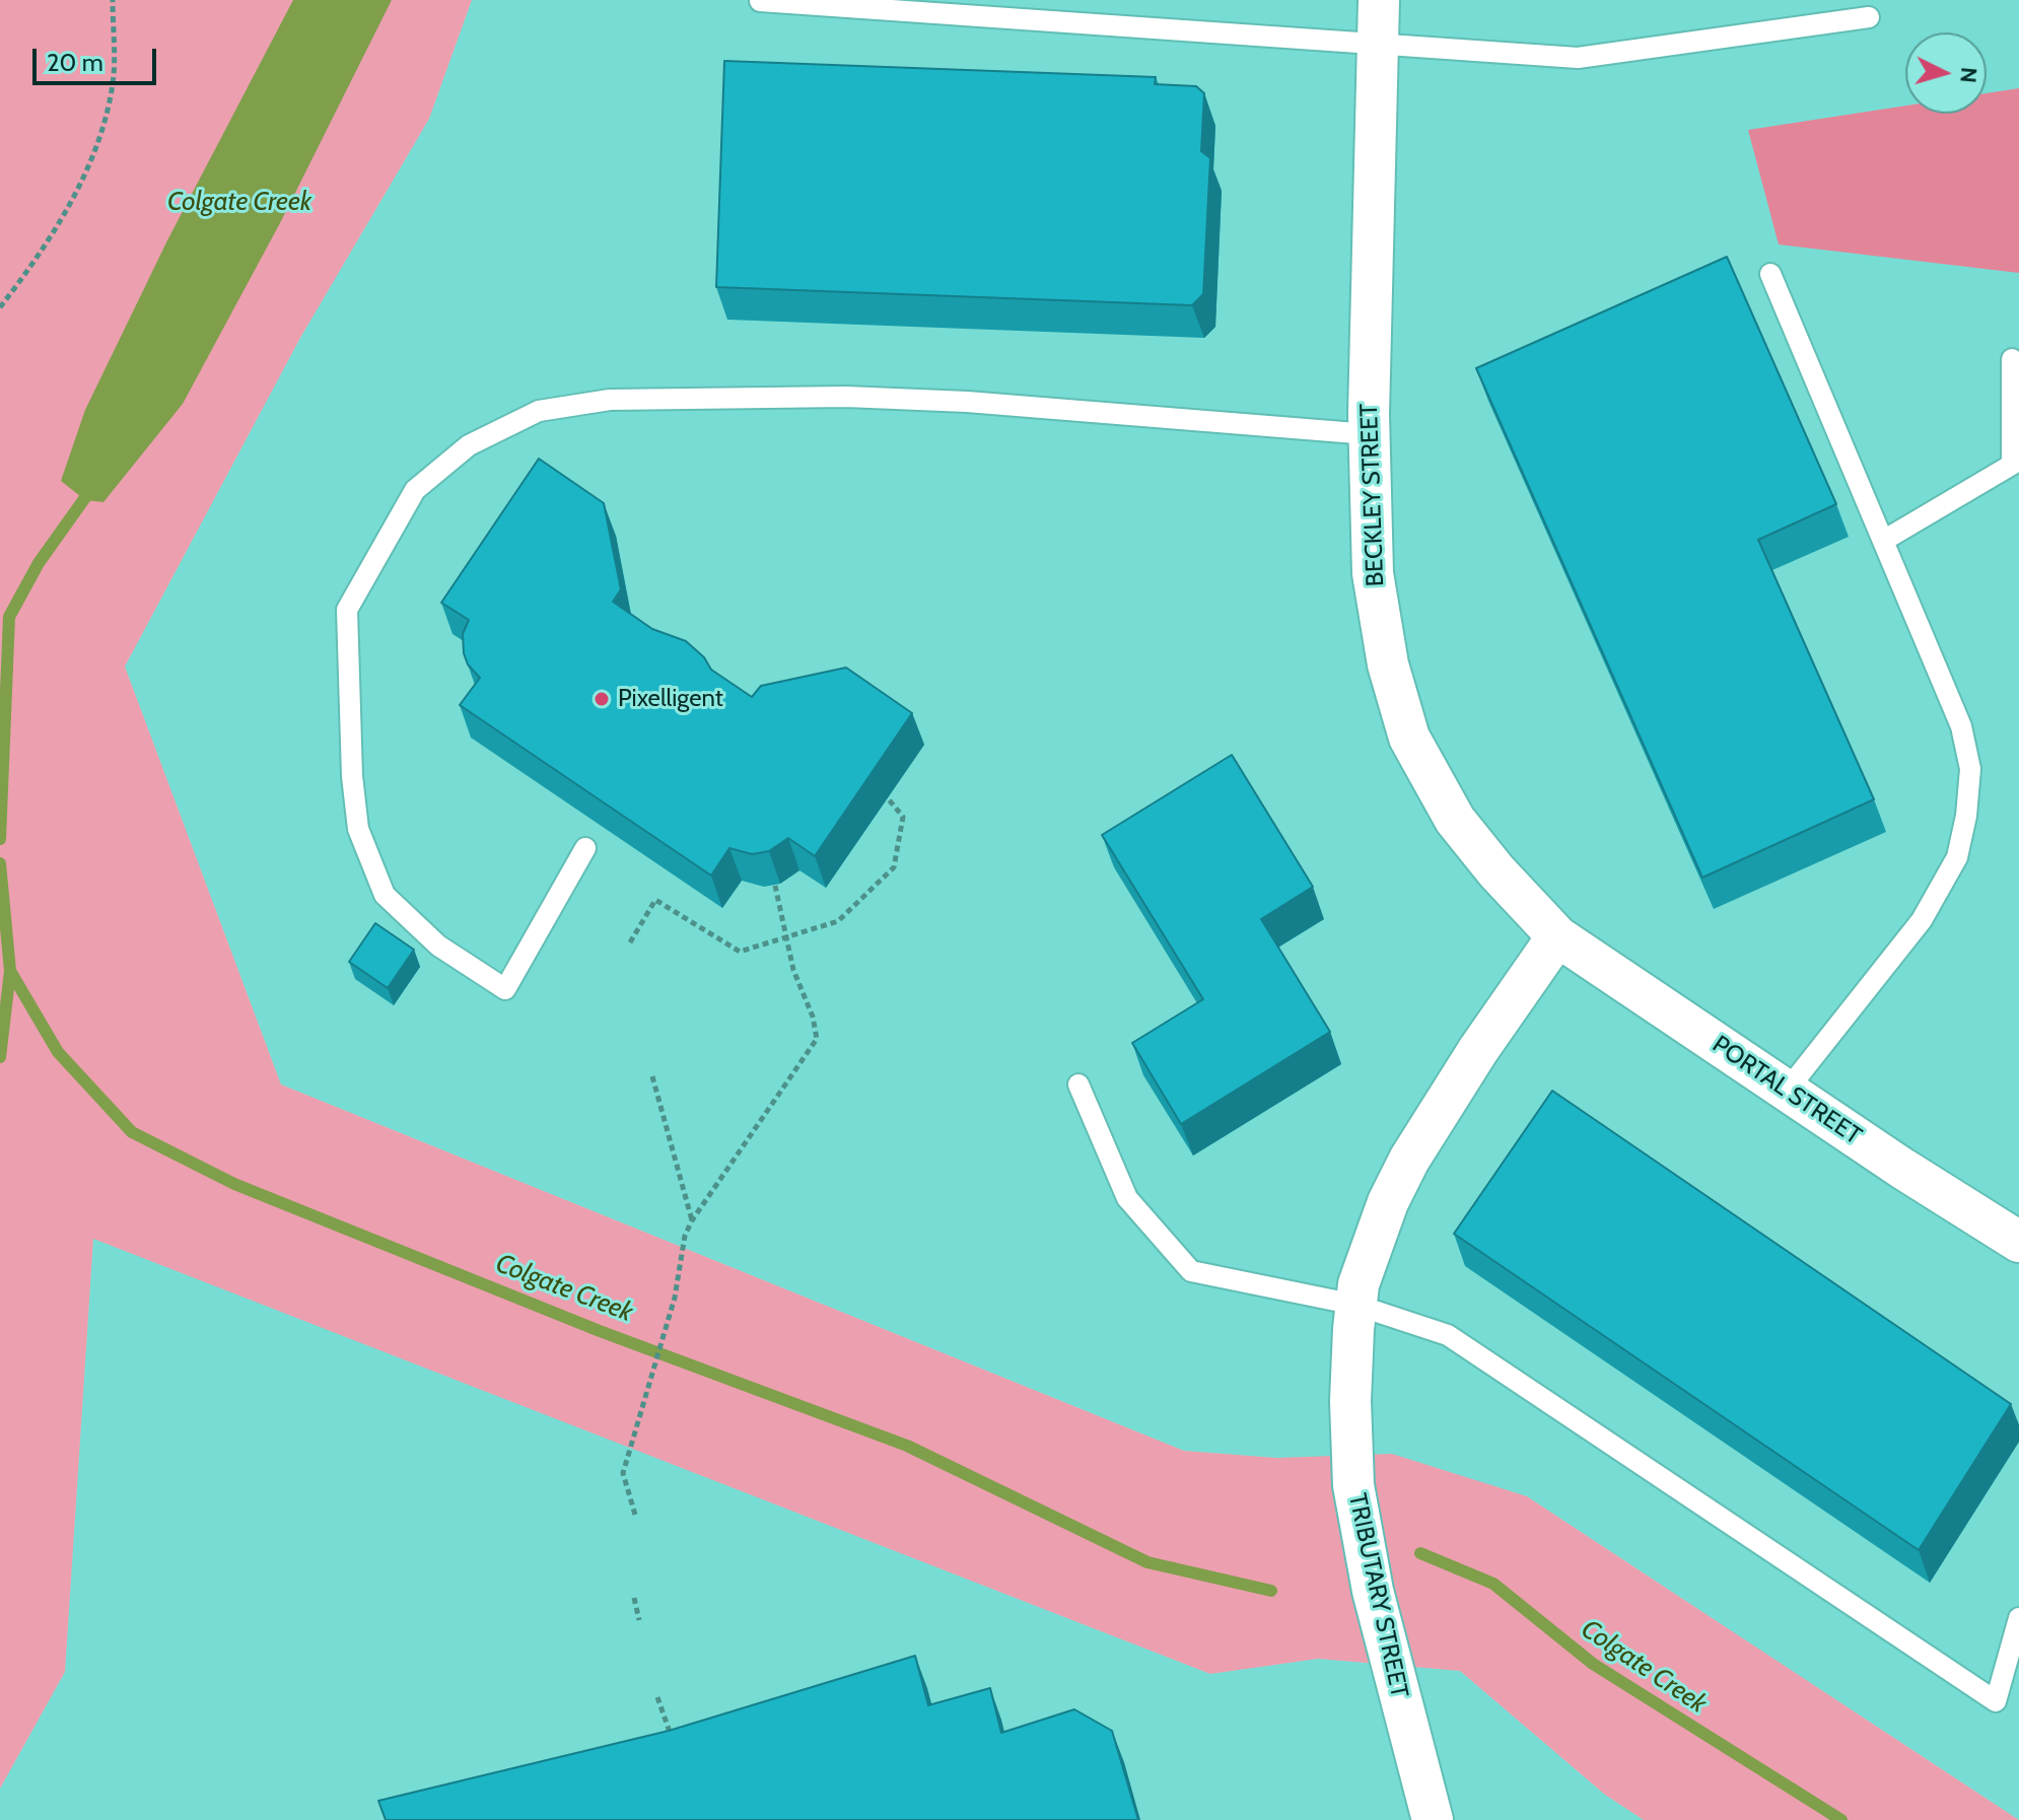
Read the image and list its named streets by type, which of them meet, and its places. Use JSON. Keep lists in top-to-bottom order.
{
  "streets": {
    "street": ["BECKLEY STREET", "PORTAL STREET", "TRIBUTARY STREET"]
  },
  "crossings": [
    ["BECKLEY STREET", "PORTAL STREET"],
    ["BECKLEY STREET", "TRIBUTARY STREET"],
    ["PORTAL STREET", "TRIBUTARY STREET"]
  ],
  "water": ["Colgate Creek"],
  "places": ["Pixelligent"],
  "scale_bar": "20 m",
  "north": "right"
}
